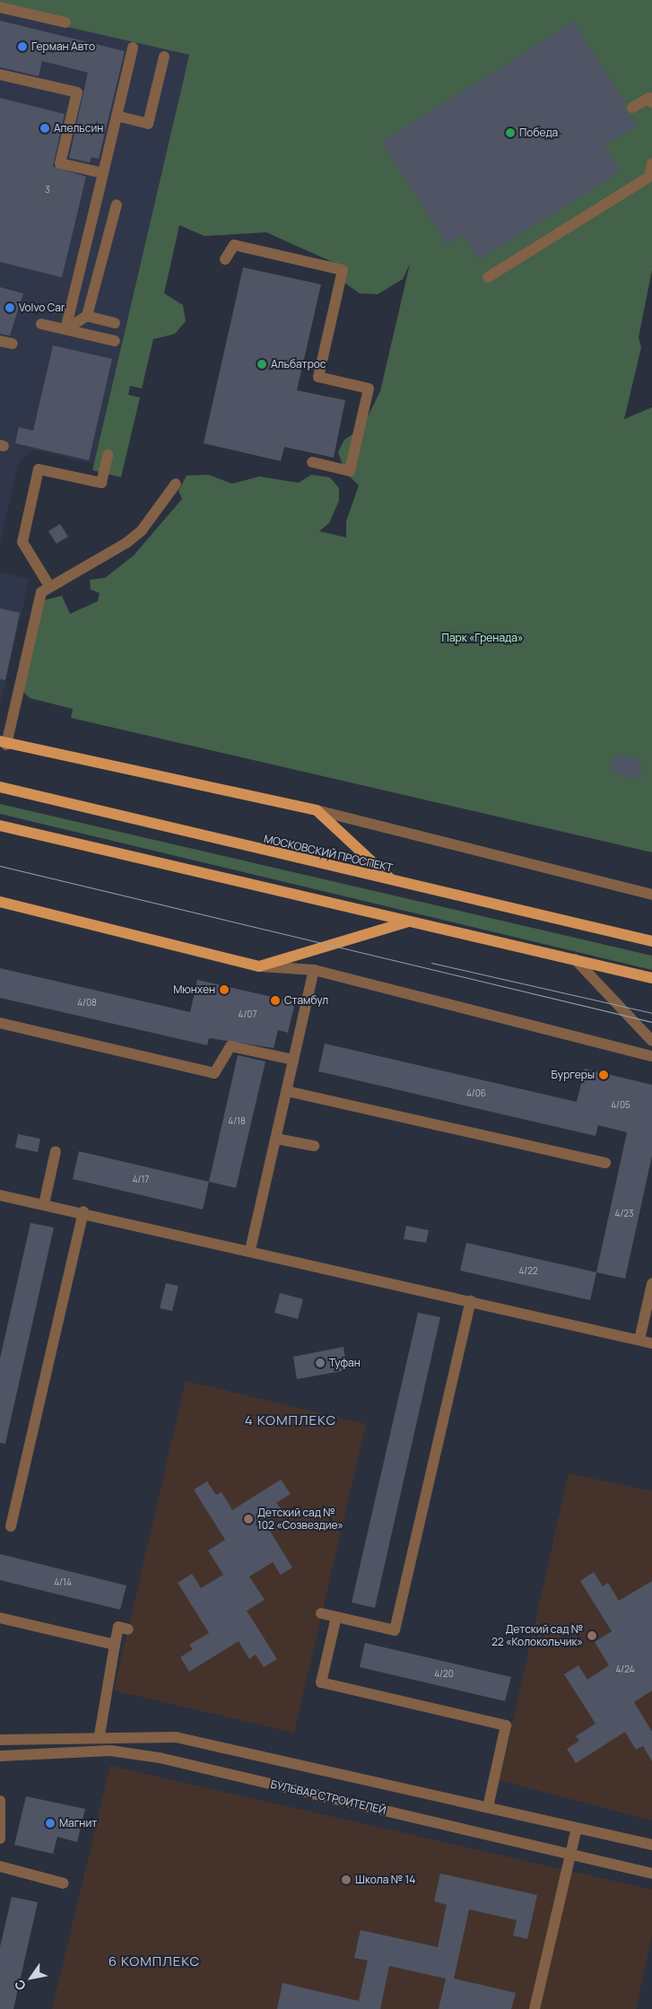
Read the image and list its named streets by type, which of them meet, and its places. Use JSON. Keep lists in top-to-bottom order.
{
  "streets": {
    "main road": ["МОСКОВСКИЙ ПРОСПЕКТ"],
    "street": ["БУЛЬВАР СТРОИТЕЛЕЙ"]
  },
  "districts": ["4 КОМПЛЕКС", "6 КОМПЛЕКС"],
  "parks": ["Парк «Гренада»"],
  "places": [
    "Герман Авто",
    "Апельсин",
    "Победа",
    "Volvo Car",
    "Альбатрос",
    "Мюнхен",
    "Стамбул",
    "Бургеры",
    "Туфан",
    "Детский сад № 102 «Созвездие»",
    "Детский сад № 22 «Колокольчик»",
    "Магнит",
    "Школа № 14"
  ],
  "house_numbers": [
    "3",
    "4/08",
    "4/07",
    "4/06",
    "4/05",
    "4/18",
    "4/17",
    "4/23",
    "4/22",
    "4/14",
    "4/24",
    "4/20"
  ],
  "north": "bottom left"
}
